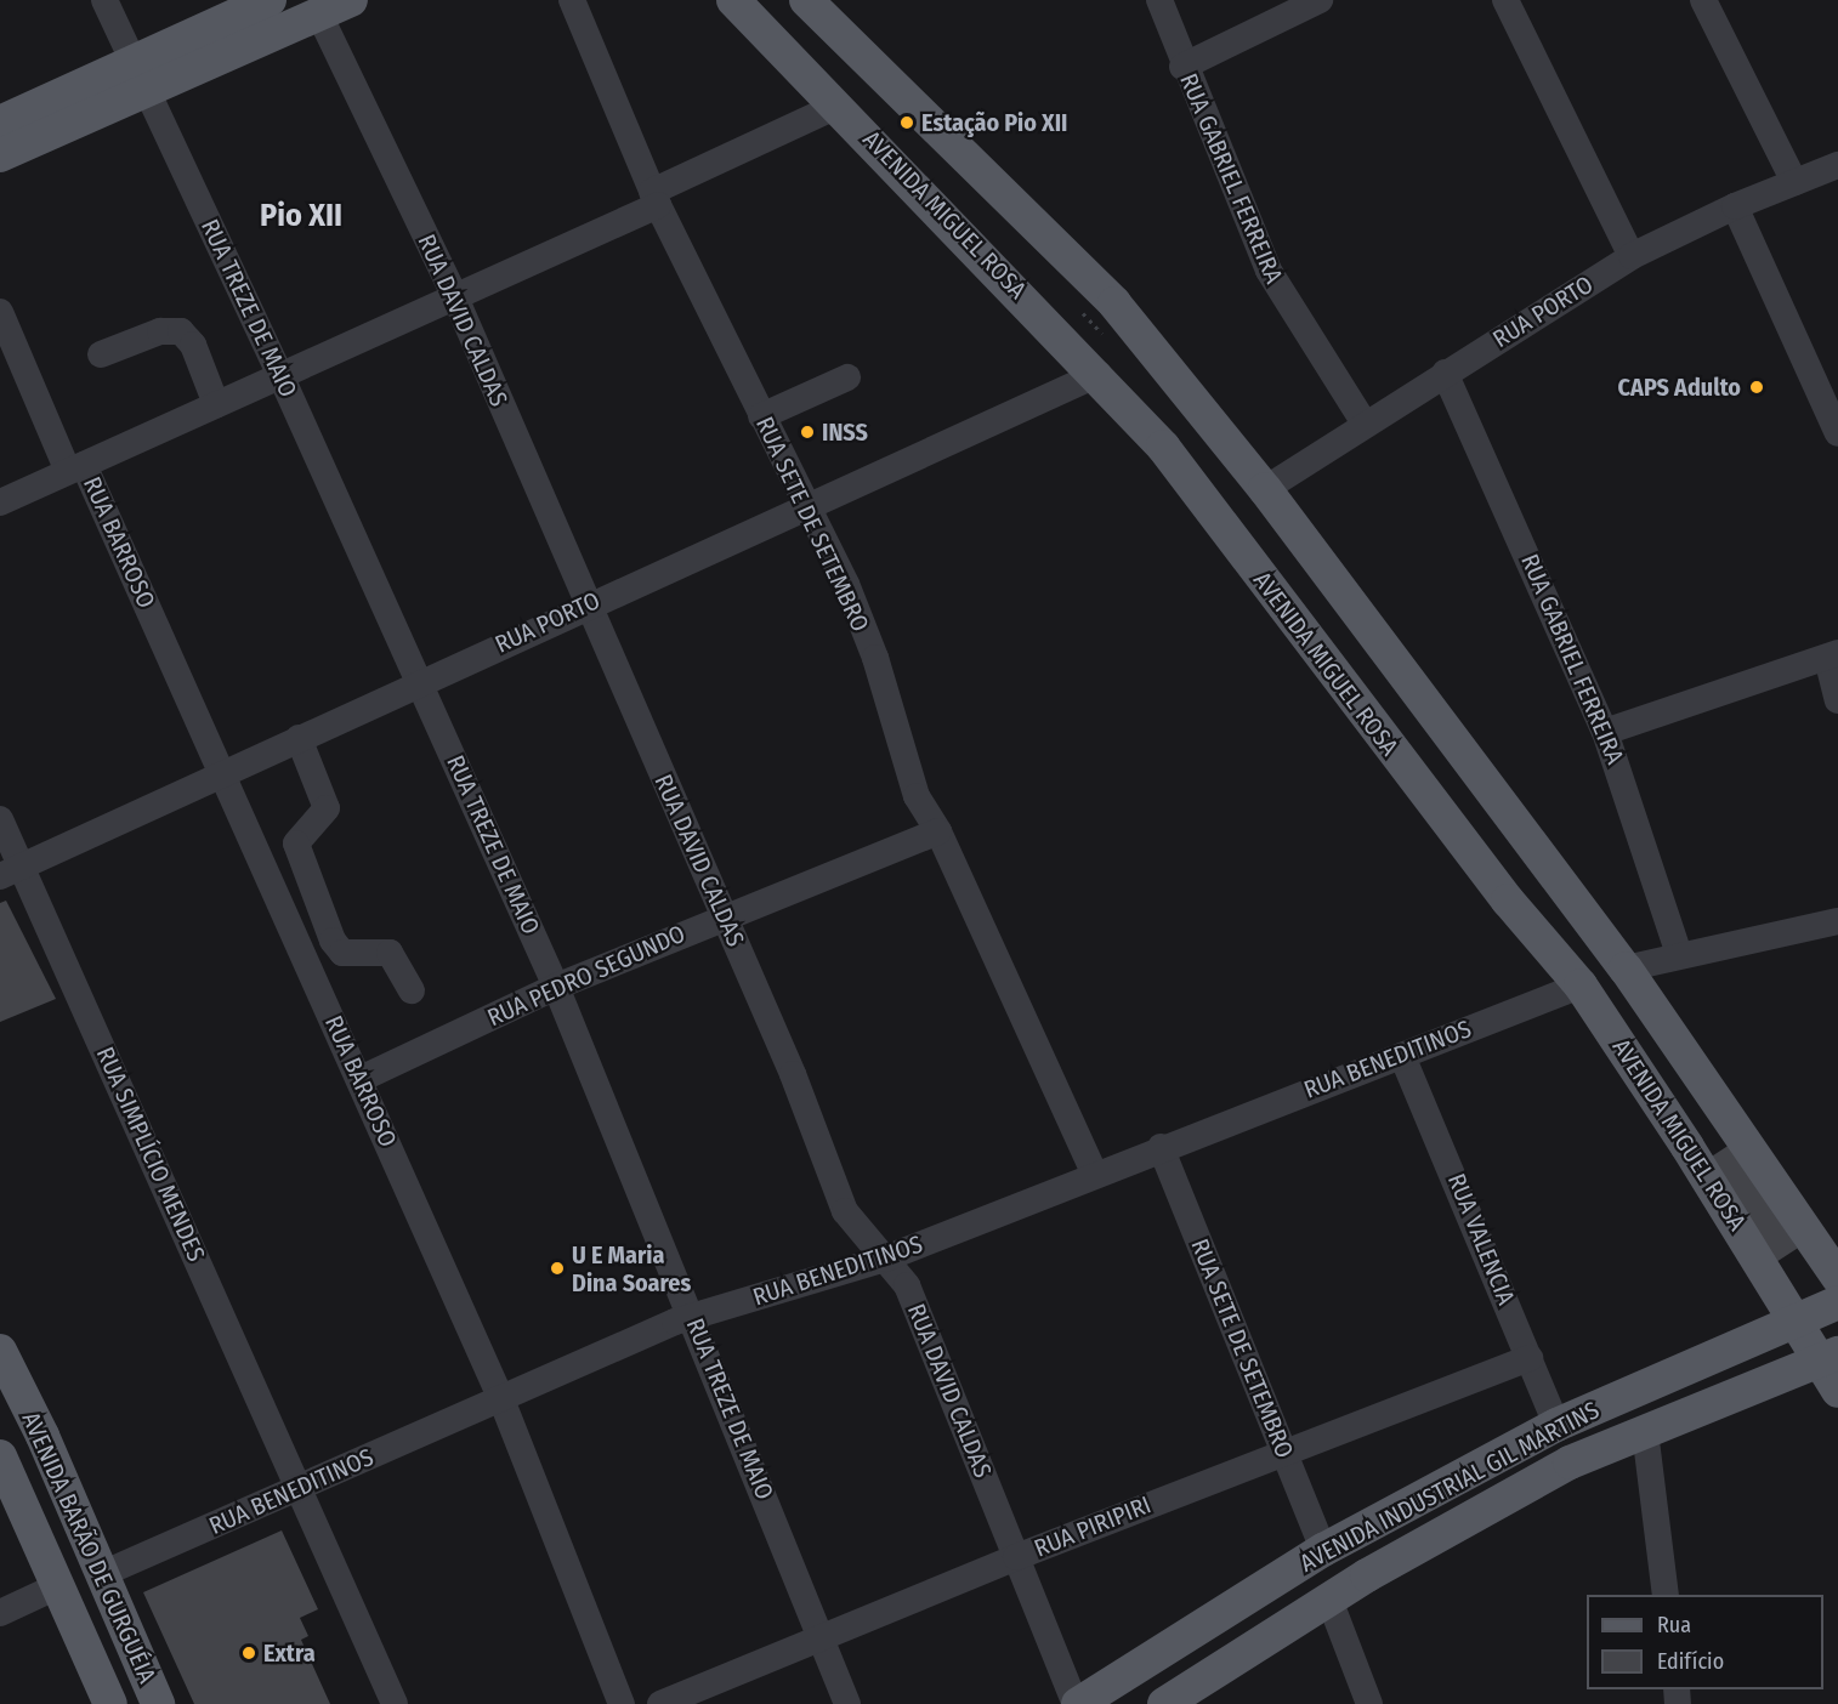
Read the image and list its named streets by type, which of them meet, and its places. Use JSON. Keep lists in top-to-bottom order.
{
  "streets": {
    "main road": ["AVENIDA MIGUEL ROSA", "AVENIDA INDUSTRIAL GIL MARTINS", "AVENIDA BARÃO DE GURGUÉIA"],
    "street": [
      "RUA GABRIEL FERREIRA",
      "RUA TREZE DE MAIO",
      "RUA PORTO",
      "RUA DAVID CALDAS",
      "RUA SETE DE SETEMBRO",
      "RUA BARROSO",
      "RUA PEDRO SEGUNDO",
      "RUA BENEDITINOS",
      "RUA SIMPLÍCIO MENDES",
      "RUA VALENCIA",
      "RUA PIRIPIRI"
    ]
  },
  "crossings": [
    ["RUA GABRIEL FERREIRA", "RUA PORTO"],
    ["AVENIDA MIGUEL ROSA", "RUA PORTO"],
    ["AVENIDA MIGUEL ROSA", "RUA BENEDITINOS"],
    ["AVENIDA MIGUEL ROSA", "AVENIDA INDUSTRIAL GIL MARTINS"],
    ["RUA TREZE DE MAIO", "RUA PORTO"],
    ["RUA TREZE DE MAIO", "RUA PEDRO SEGUNDO"],
    ["RUA TREZE DE MAIO", "RUA BENEDITINOS"],
    ["RUA TREZE DE MAIO", "RUA PIRIPIRI"],
    ["RUA PORTO", "RUA DAVID CALDAS"],
    ["RUA PORTO", "RUA SETE DE SETEMBRO"],
    ["RUA PORTO", "RUA BARROSO"],
    ["RUA PORTO", "RUA SIMPLÍCIO MENDES"],
    ["RUA DAVID CALDAS", "RUA PEDRO SEGUNDO"],
    ["RUA DAVID CALDAS", "RUA BENEDITINOS"],
    ["RUA DAVID CALDAS", "AVENIDA INDUSTRIAL GIL MARTINS"],
    ["RUA DAVID CALDAS", "RUA PIRIPIRI"],
    ["RUA SETE DE SETEMBRO", "RUA PEDRO SEGUNDO"],
    ["RUA SETE DE SETEMBRO", "RUA BENEDITINOS"],
    ["RUA SETE DE SETEMBRO", "AVENIDA INDUSTRIAL GIL MARTINS"],
    ["RUA SETE DE SETEMBRO", "RUA PIRIPIRI"],
    ["RUA BARROSO", "RUA PEDRO SEGUNDO"],
    ["RUA BARROSO", "RUA BENEDITINOS"],
    ["RUA BENEDITINOS", "RUA SIMPLÍCIO MENDES"],
    ["RUA BENEDITINOS", "RUA VALENCIA"],
    ["RUA BENEDITINOS", "AVENIDA BARÃO DE GURGUÉIA"],
    ["RUA VALENCIA", "AVENIDA INDUSTRIAL GIL MARTINS"],
    ["RUA VALENCIA", "RUA PIRIPIRI"]
  ],
  "districts": ["Pio XII"],
  "places": [
    "Estação Pio XII",
    "CAPS Adulto",
    "INSS",
    "U E Maria Dina Soares",
    "Extra"
  ],
  "legend": ["Rua", "Edifício"]
}
